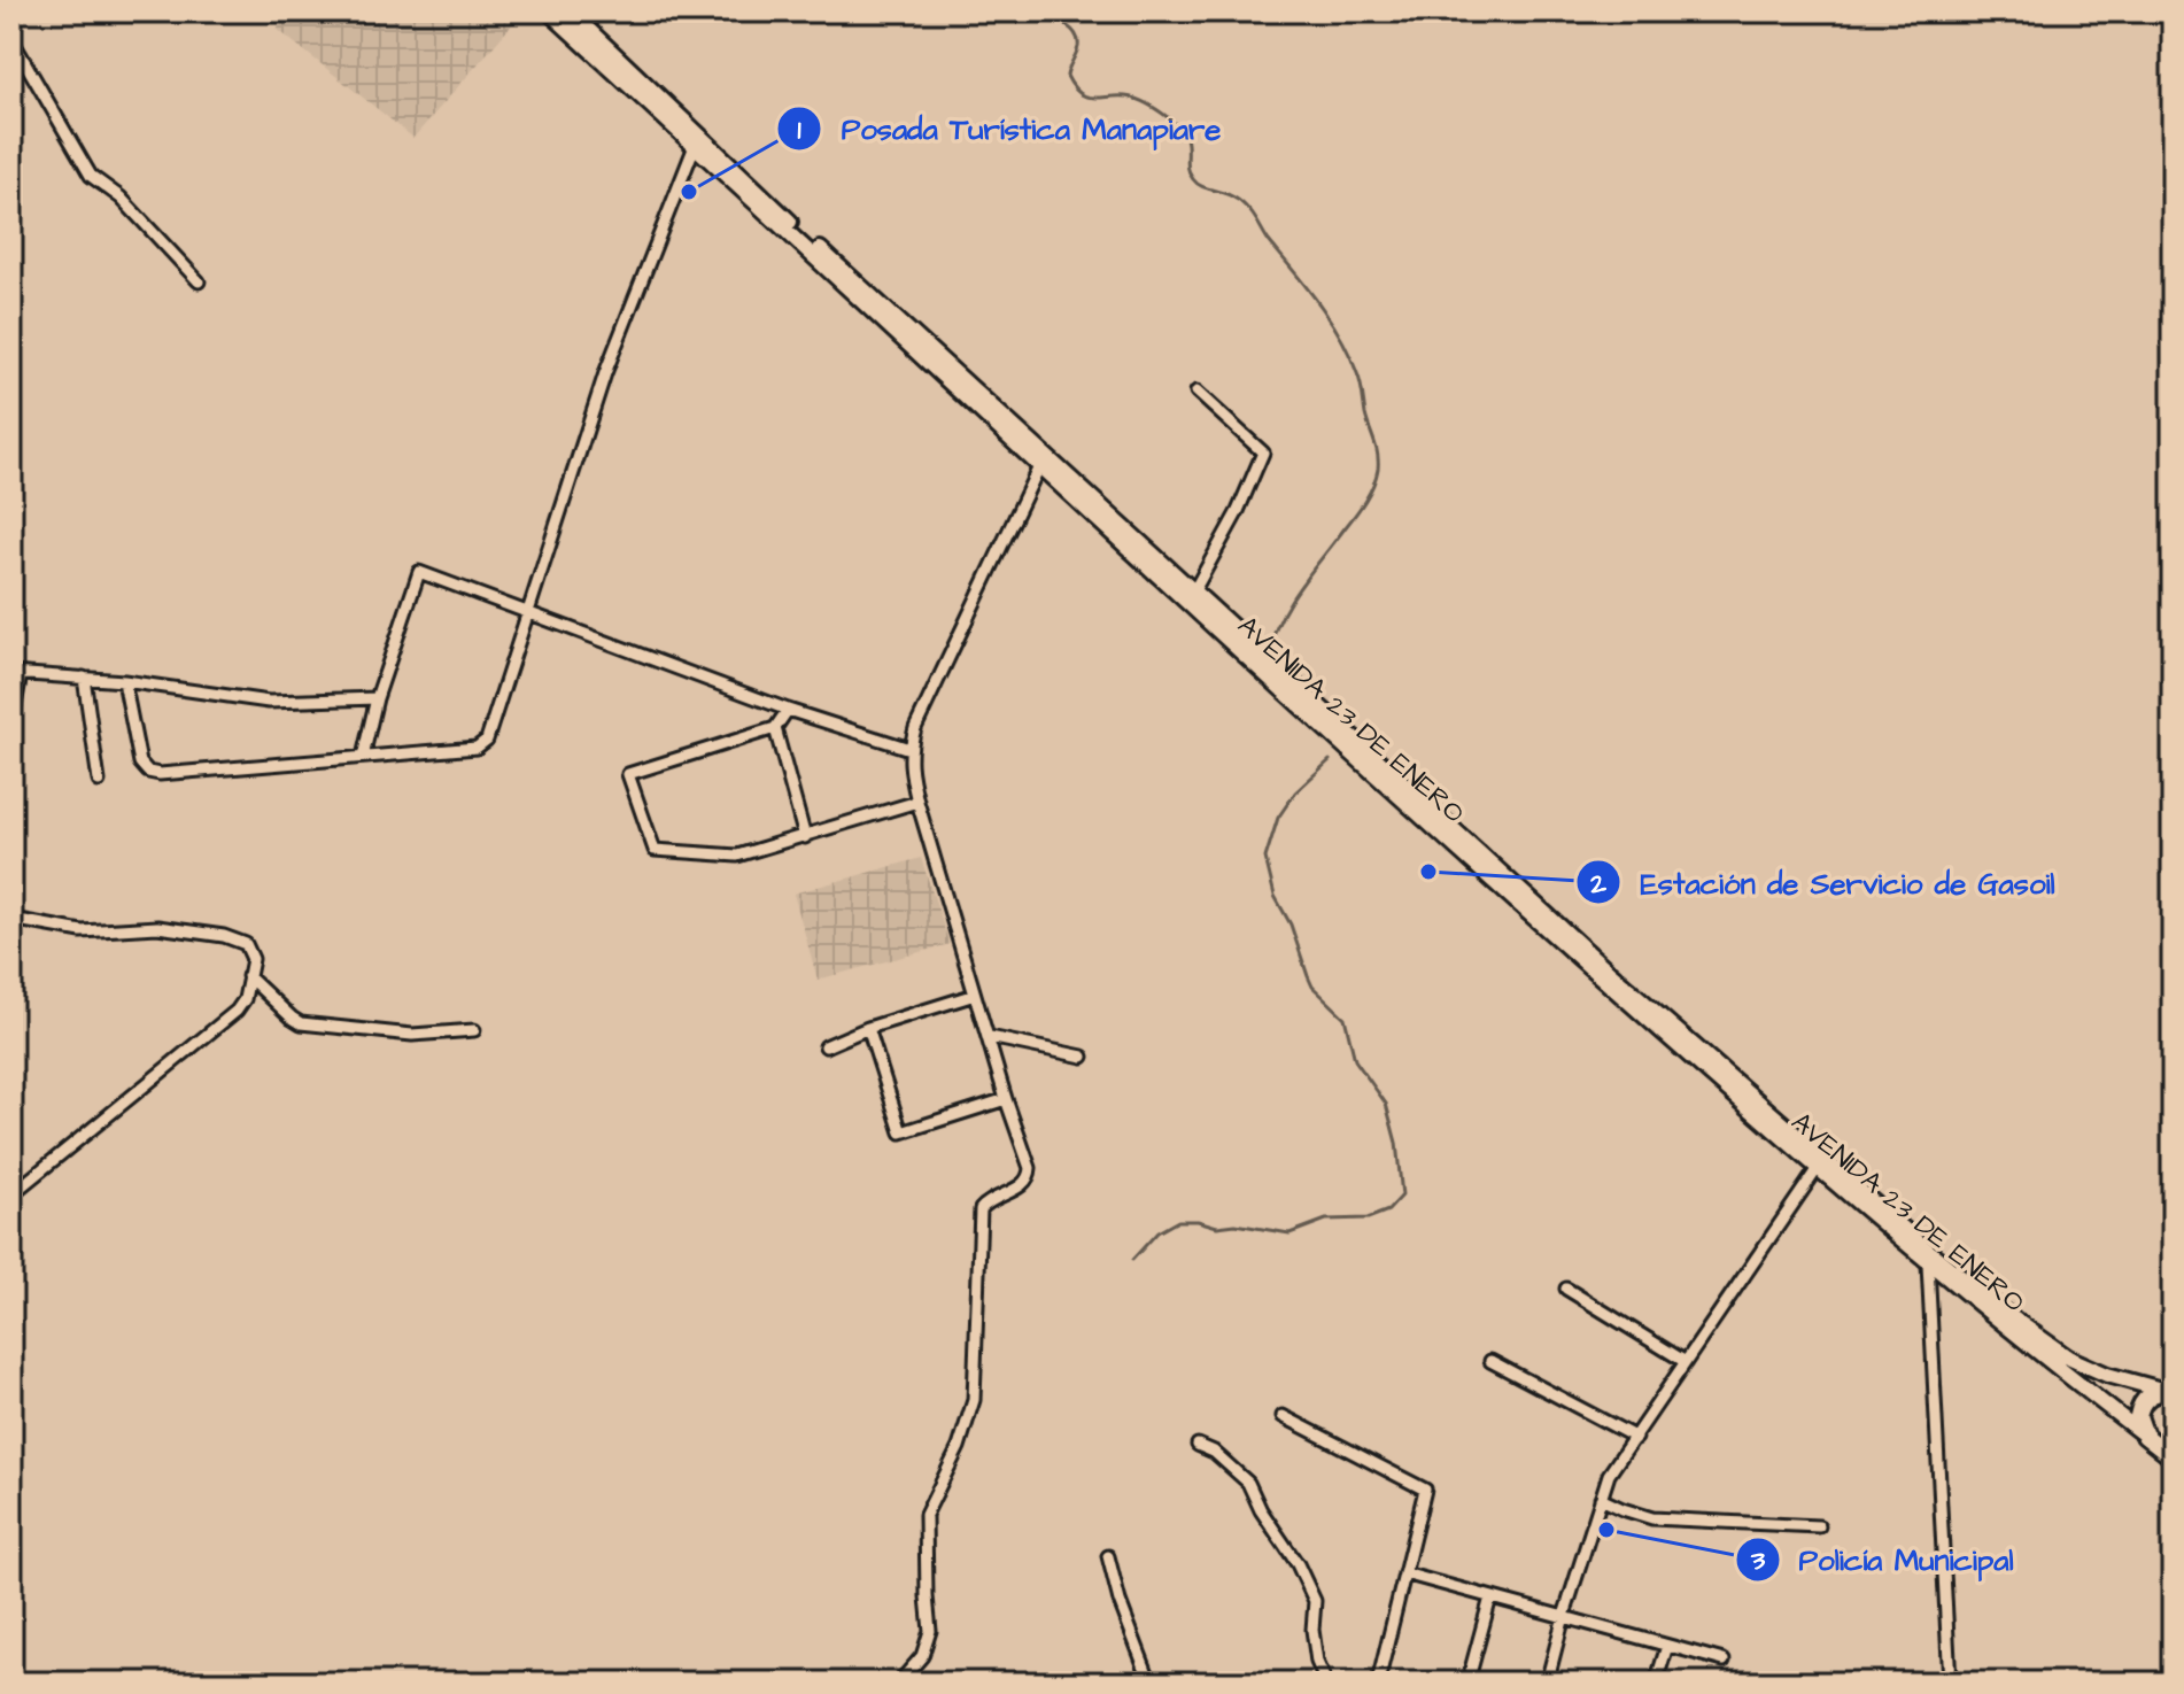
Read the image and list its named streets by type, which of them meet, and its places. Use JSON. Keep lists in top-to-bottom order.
{
  "streets": {
    "main road": ["AVENIDA 23 DE ENERO"]
  },
  "places": ["Posada Turística Manapiare", "Estación de Servicio de Gasoil", "Policía Municipal"]
}
